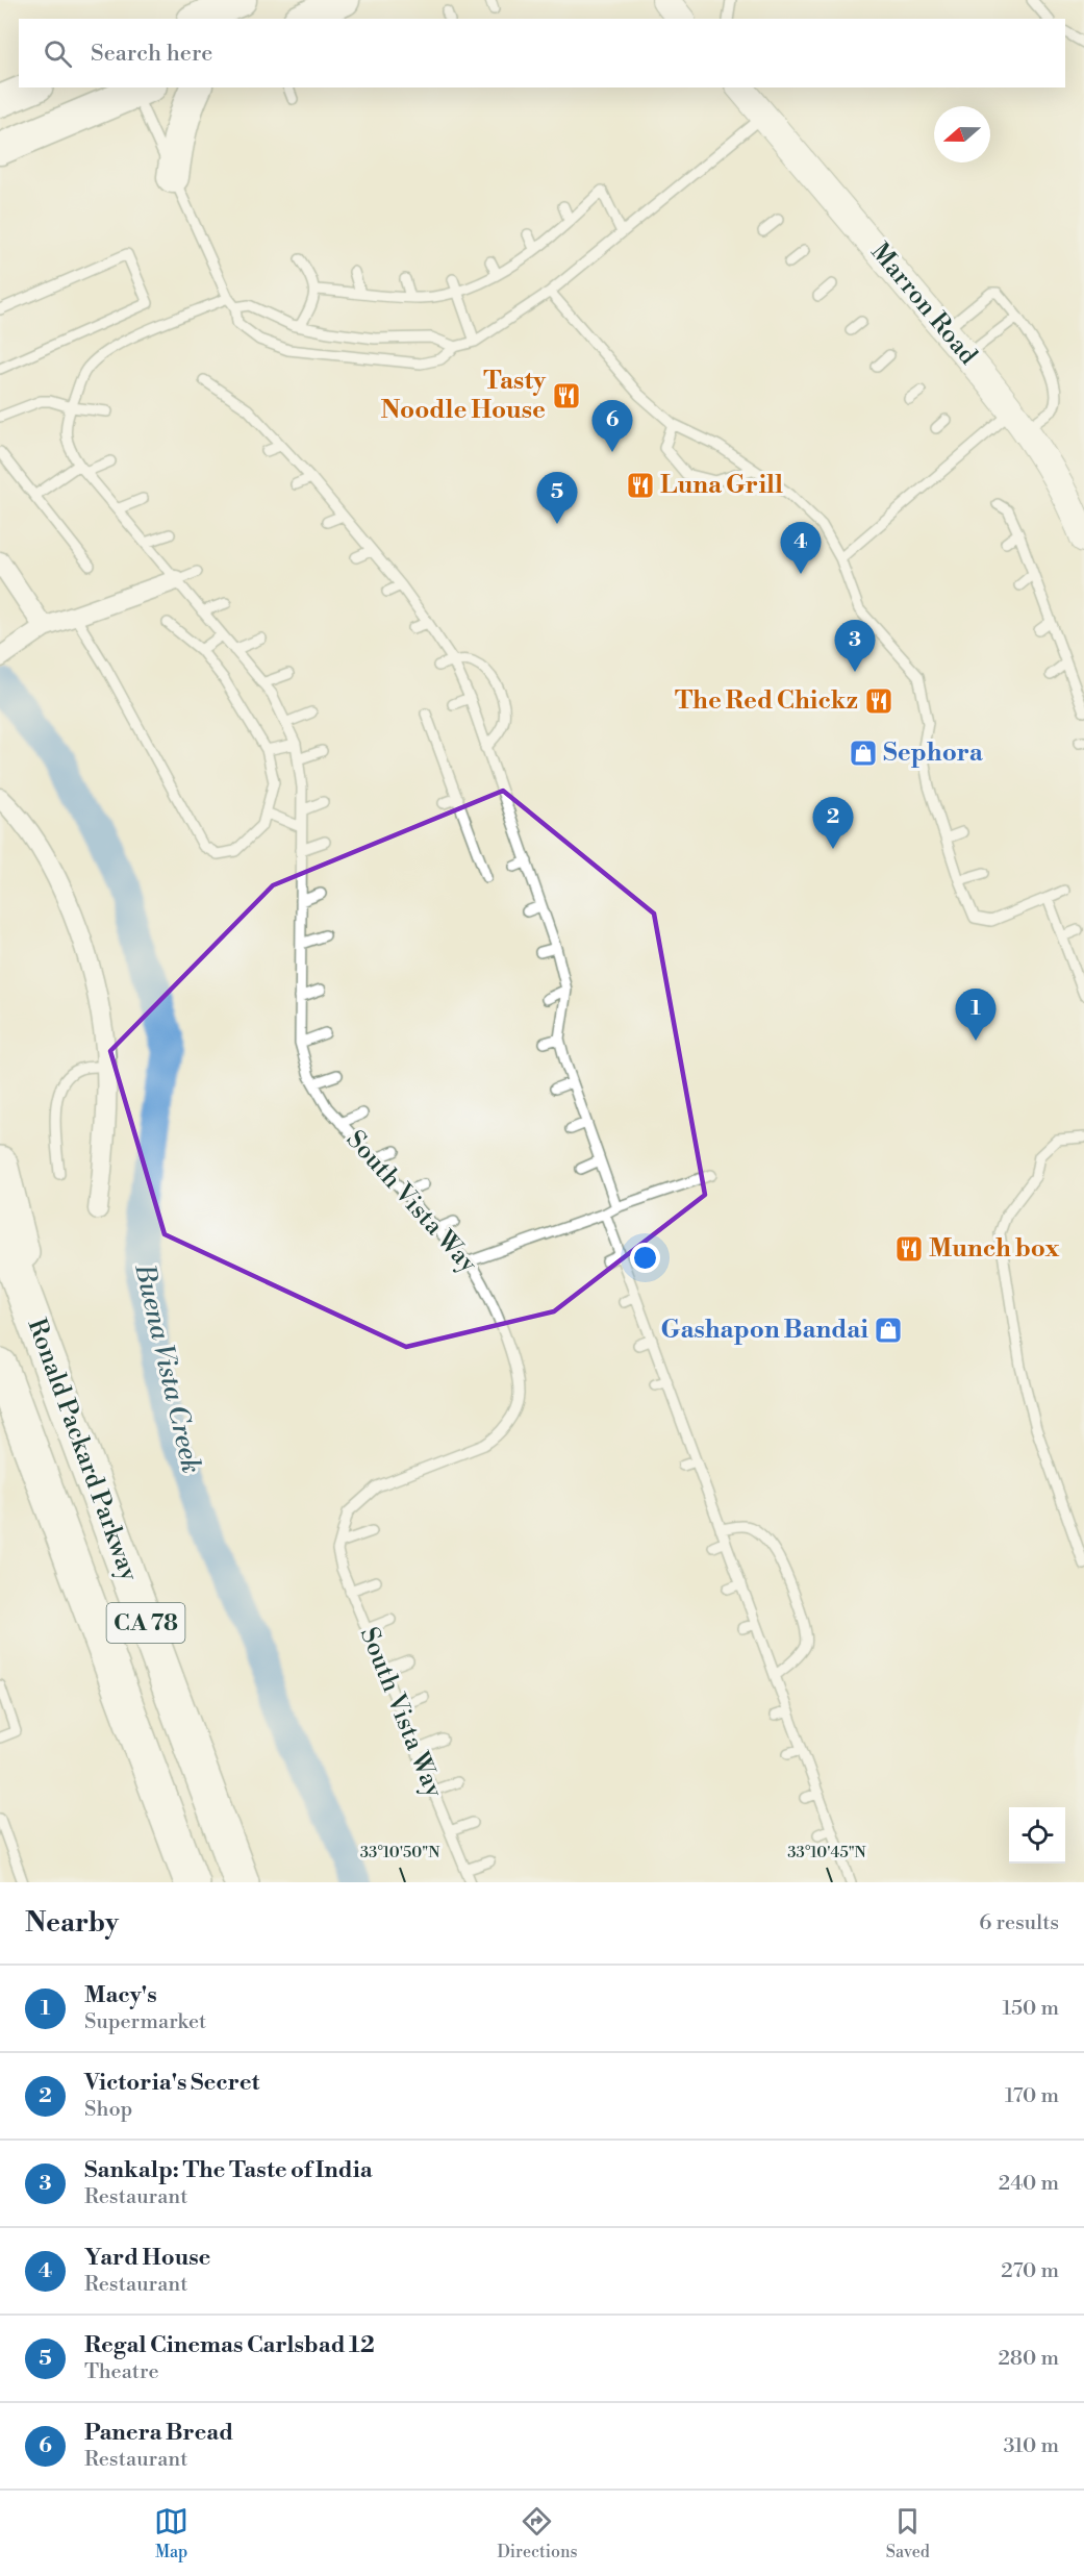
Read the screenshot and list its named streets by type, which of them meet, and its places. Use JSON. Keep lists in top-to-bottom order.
{
  "streets": {
    "highway": ["Ronald Packard Parkway", "CA 78"],
    "main road": ["Marron Road"],
    "lane": ["South Vista Way"]
  },
  "water": ["Buena Vista Creek"],
  "places": {
    "restaurant": [
      "Tasty Noodle House",
      "Luna Grill",
      "The Red Chickz",
      "Munch box"
    ],
    "shop": ["Sephora", "Gashapon Bandai"]
  },
  "north": "left",
  "page": {
    "search": "Search here",
    "pins": [
      "6",
      "5",
      "4",
      "3",
      "2",
      "1"
    ],
    "heading": ["Nearby", "6 results"],
    "list": [
      {
        "mark": "1",
        "name": "Macy's",
        "note": "Supermarket",
        "value": "150 m"
      },
      {
        "mark": "2",
        "name": "Victoria's Secret",
        "note": "Shop",
        "value": "170 m"
      },
      {
        "mark": "3",
        "name": "Sankalp: The Taste of India",
        "note": "Restaurant",
        "value": "240 m"
      },
      {
        "mark": "4",
        "name": "Yard House",
        "note": "Restaurant",
        "value": "270 m"
      },
      {
        "mark": "5",
        "name": "Regal Cinemas Carlsbad 12",
        "note": "Theatre",
        "value": "280 m"
      },
      {
        "mark": "6",
        "name": "Panera Bread",
        "note": "Restaurant",
        "value": "310 m"
      }
    ],
    "nav": ["Map", "Directions", "Saved"]
  },
  "coordinates": ["33°10'50\"N", "33°10'45\"N"]
}
